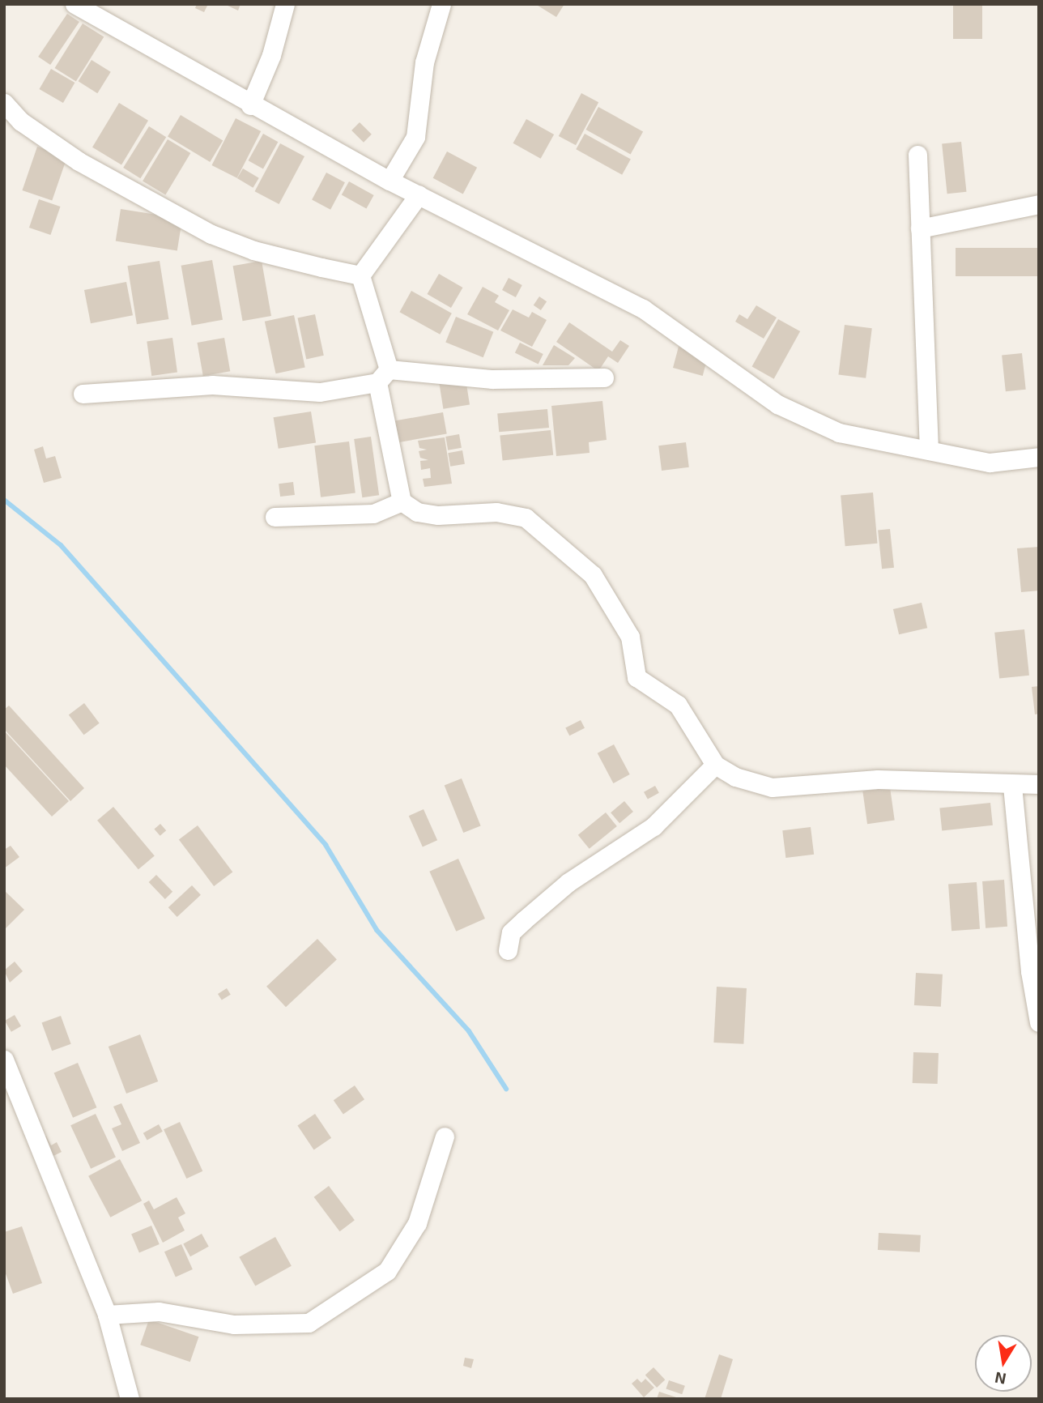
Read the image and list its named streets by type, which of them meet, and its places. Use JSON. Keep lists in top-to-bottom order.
{
  "north": "bottom"
}
